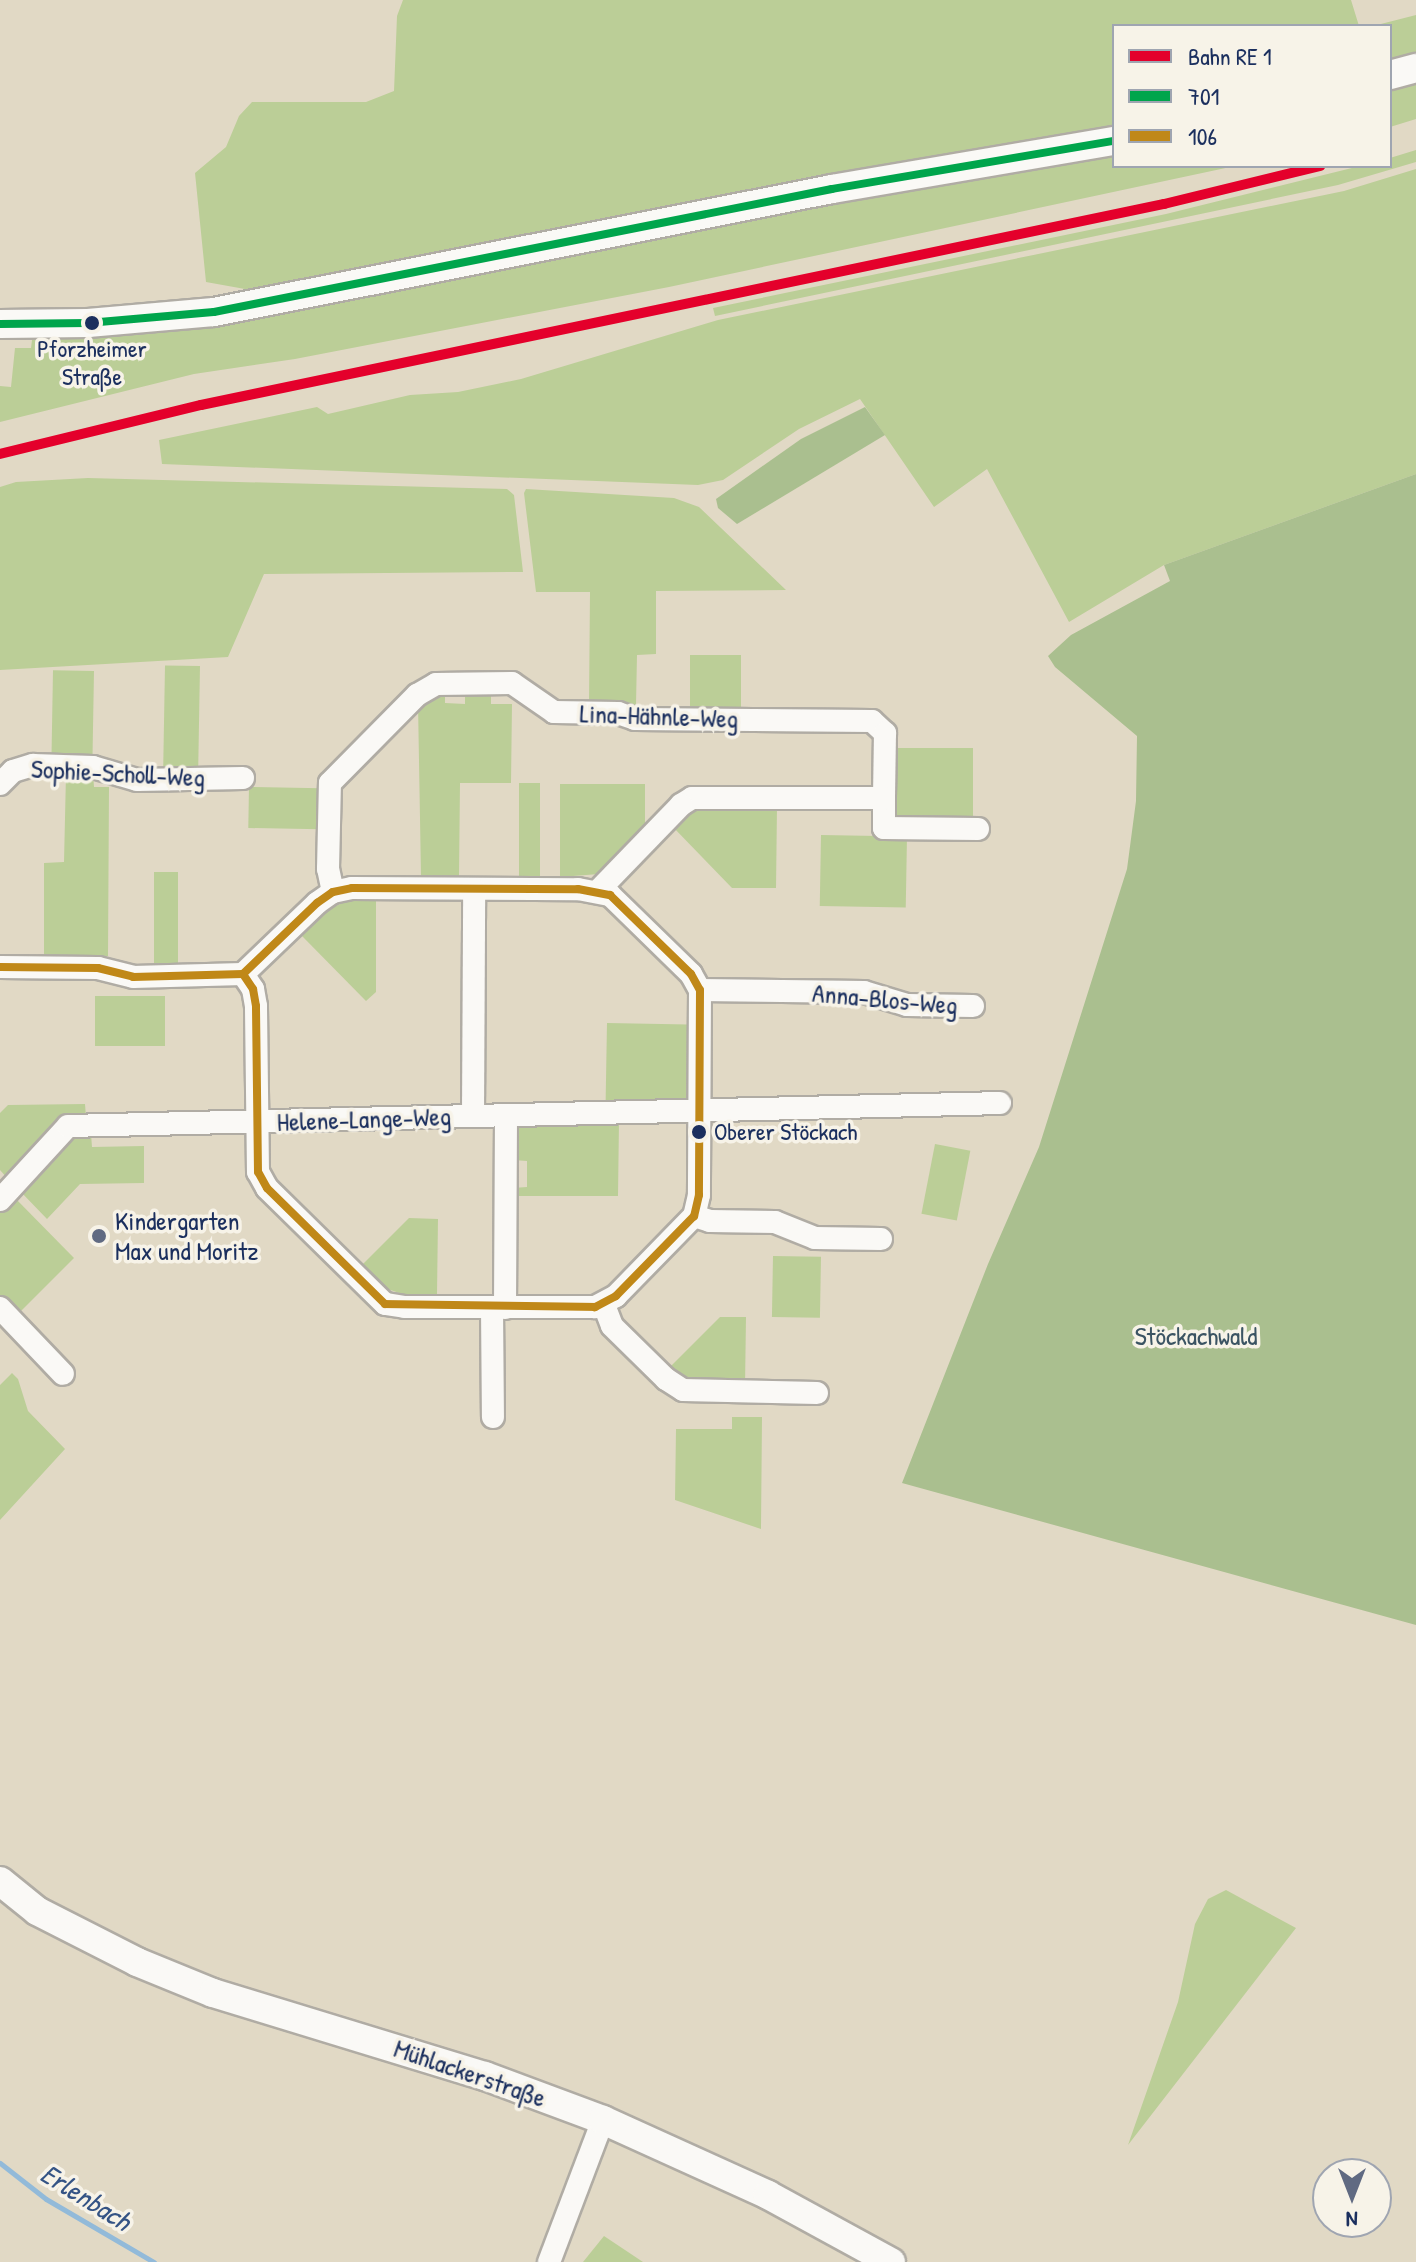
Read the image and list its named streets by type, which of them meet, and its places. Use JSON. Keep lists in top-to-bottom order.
{
  "streets": {
    "main road": ["Mühlackerstraße"],
    "street": [
      "Lina-Hähnle-Weg",
      "Sophie-Scholl-Weg",
      "Anna-Blos-Weg",
      "Helene-Lange-Weg"
    ]
  },
  "water": ["Erlenbach"],
  "parks": ["Stöckachwald"],
  "places": ["Pforzheimer Straße", "Oberer Stöckach", "Kindergarten Max und Moritz"],
  "lines": ["transit line 701", "transit line 106"],
  "legend": ["Bahn RE 1", "701", "106"],
  "north": "bottom"
}
